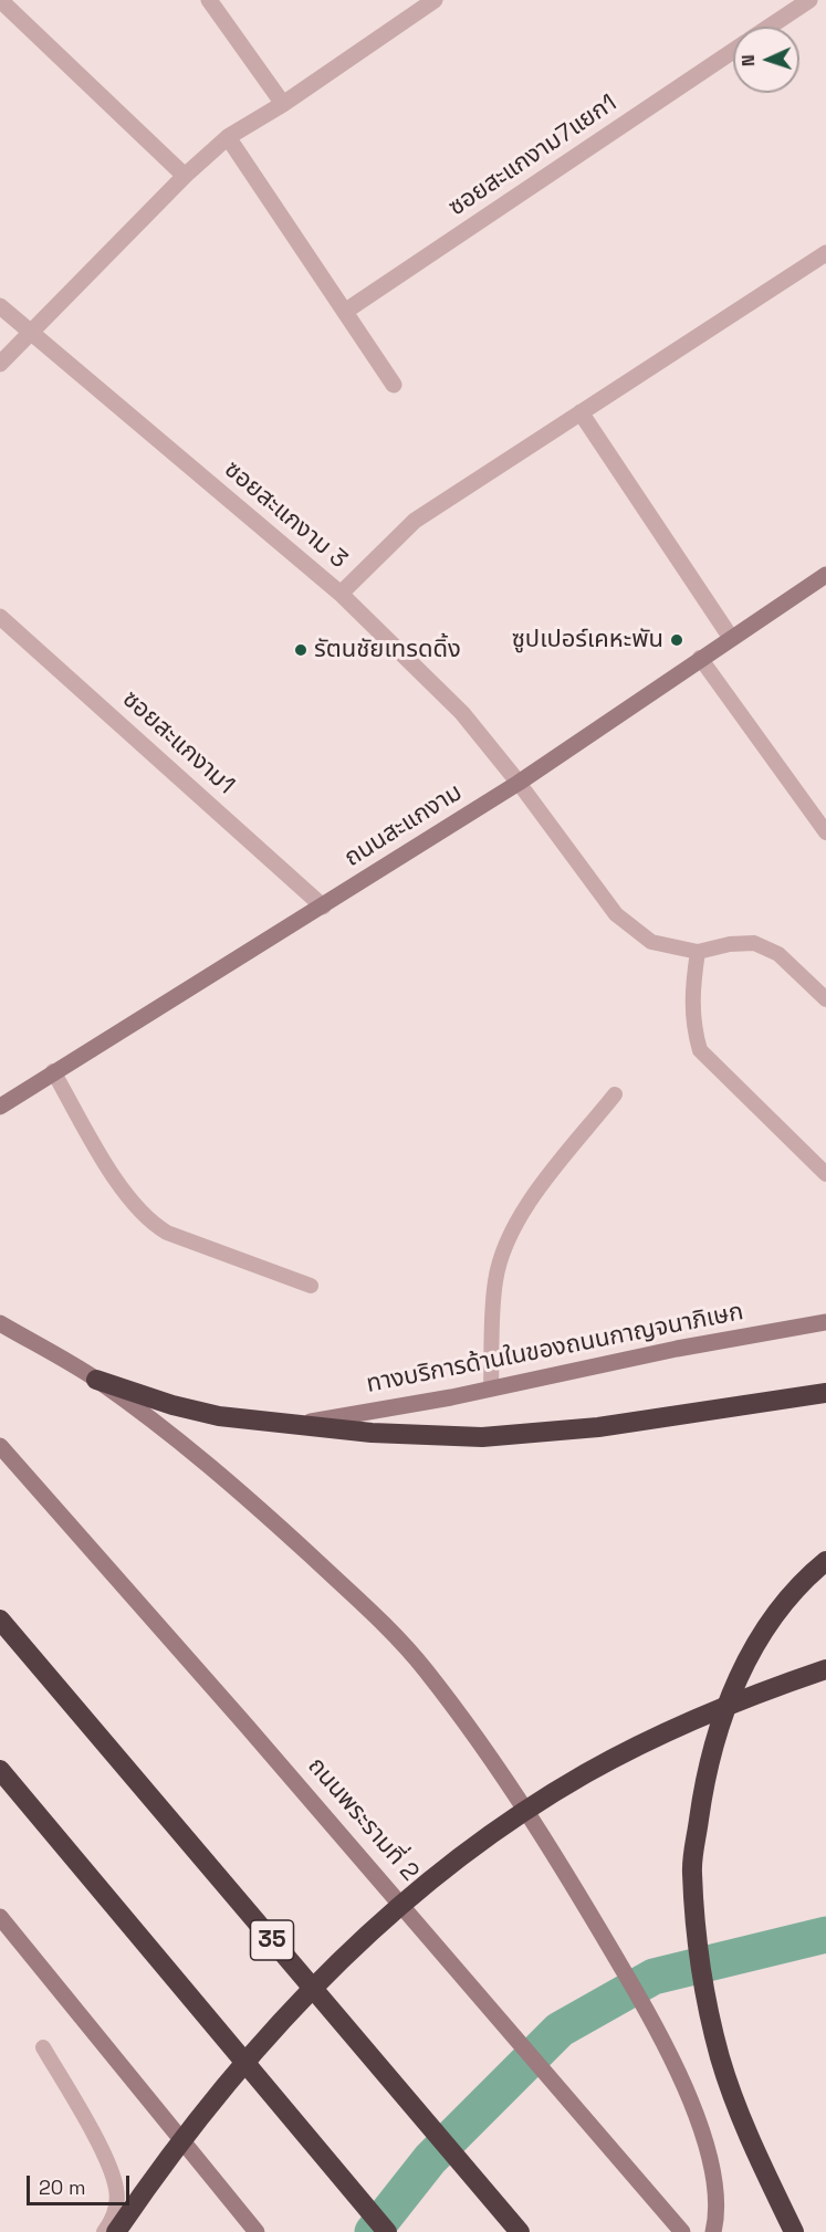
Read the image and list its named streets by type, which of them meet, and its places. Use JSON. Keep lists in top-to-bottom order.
{
  "streets": {
    "highway": ["35"],
    "main road": ["ถนนสะแกงาม", "ทางบริการด้านในของถนนกาญจนาภิเษก", "ถนนพระรามที่ 2"],
    "street": ["ซอยสะแกงาม7แยก1", "ซอยสะแกงาม 3", "ซอยสะแกงาม1"]
  },
  "crossings": [
    ["ซอยสะแกงาม 3", "ถนนสะแกงาม"],
    ["ซอยสะแกงาม1", "ถนนสะแกงาม"]
  ],
  "places": ["ซูปเปอร์เคหะพัน", "รัตนชัยเทรดดิ้ง"],
  "scale_bar": "20 m",
  "north": "left"
}
